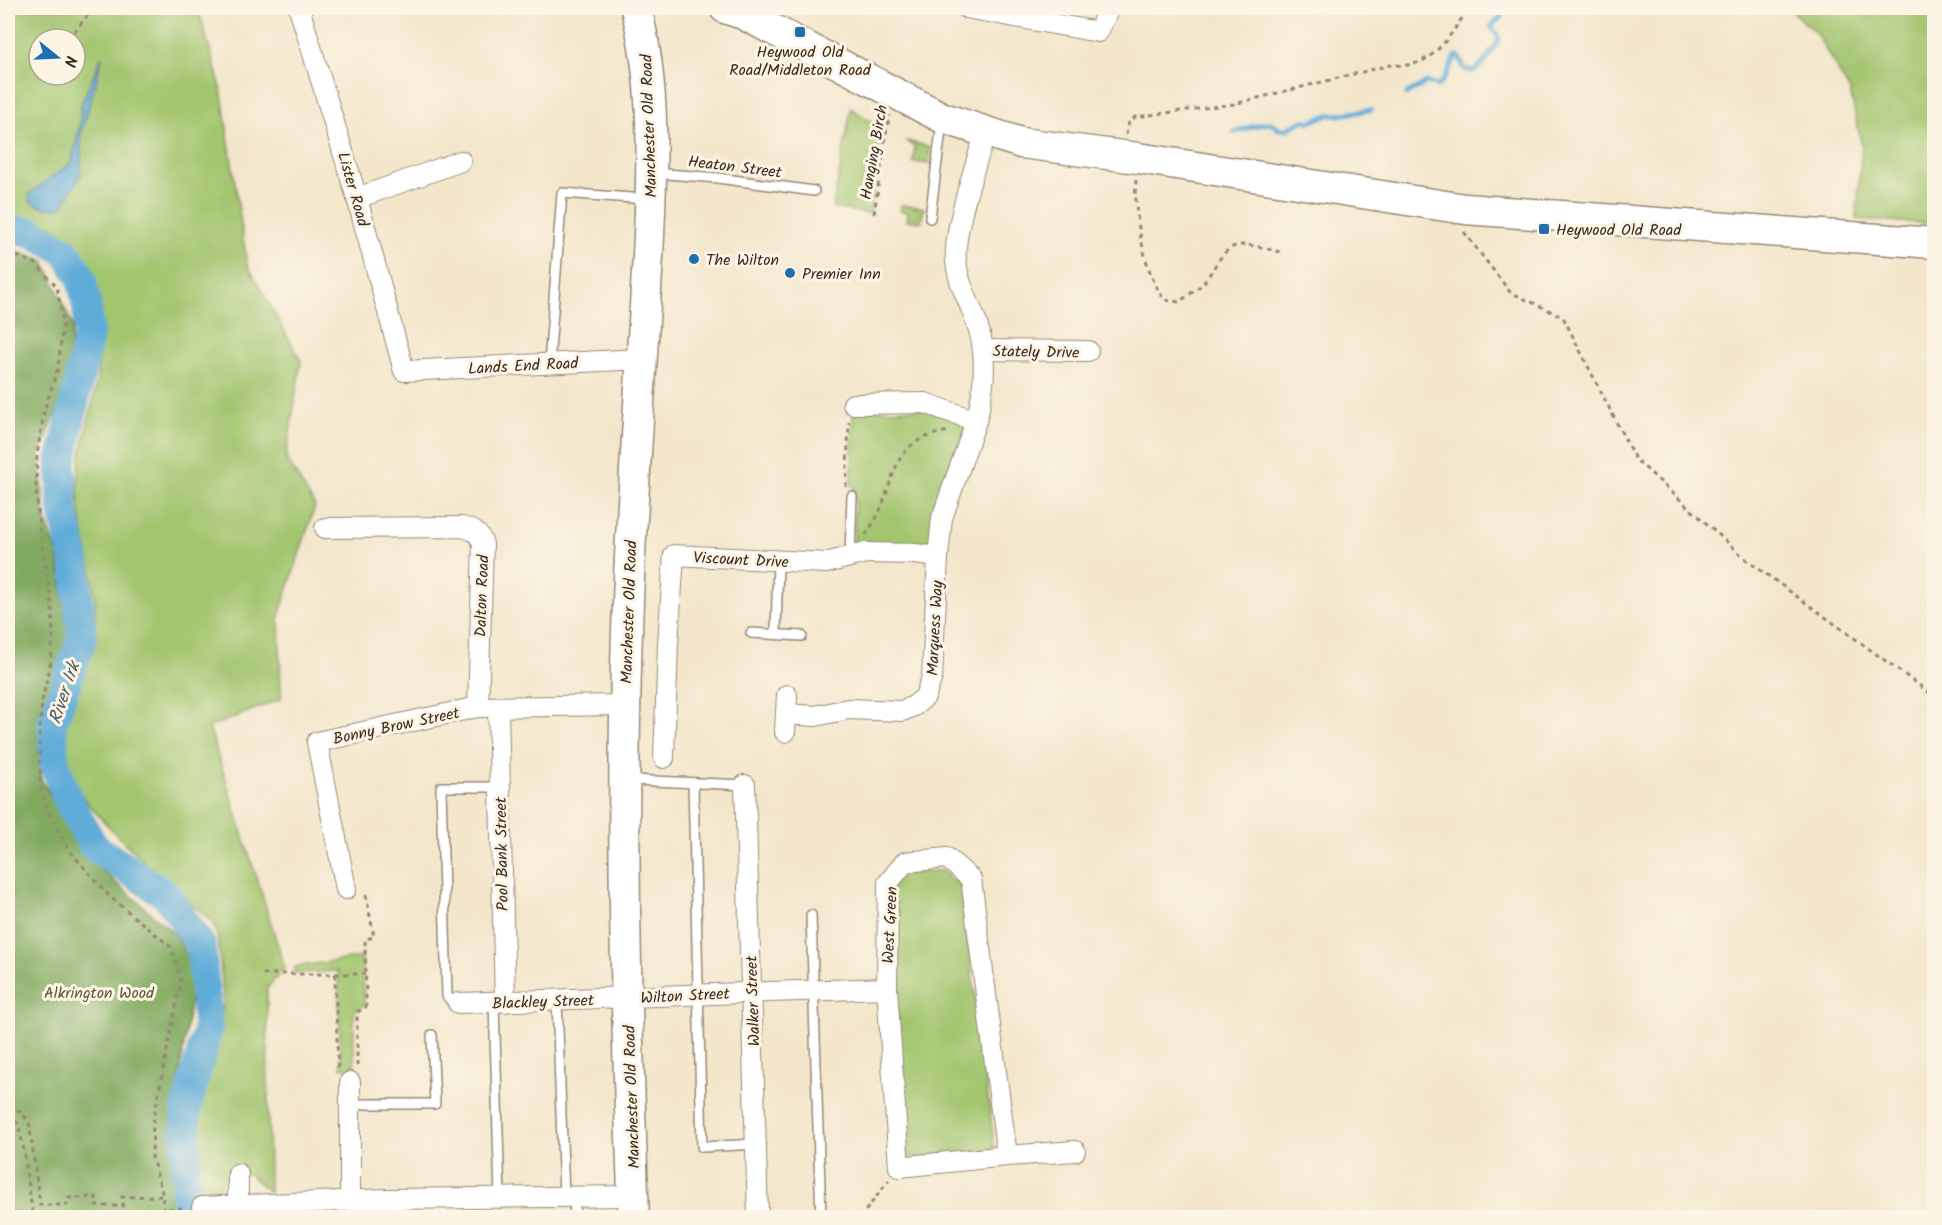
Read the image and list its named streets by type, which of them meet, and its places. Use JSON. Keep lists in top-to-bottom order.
{
  "streets": {
    "main road": ["Manchester Old Road"],
    "street": [
      "Lister Road",
      "Stately Drive",
      "Lands End Road",
      "Viscount Drive",
      "Dalton Road",
      "Marquess Way",
      "Bonny Brow Street",
      "Pool Bank Street",
      "West Green",
      "Wilton Street",
      "Blackley Street",
      "Walker Street"
    ],
    "lane": ["Heaton Street"],
    "path": ["Hanging Birch"]
  },
  "crossings": [
    ["Manchester Old Road", "Heaton Street"],
    ["Manchester Old Road", "Lands End Road"],
    ["Manchester Old Road", "Bonny Brow Street"],
    ["Manchester Old Road", "Wilton Street"],
    ["Manchester Old Road", "Blackley Street"],
    ["Heaton Street", "Lands End Road"],
    ["Lister Road", "Lands End Road"],
    ["Stately Drive", "Marquess Way"],
    ["Viscount Drive", "Marquess Way"],
    ["Dalton Road", "Bonny Brow Street"],
    ["Bonny Brow Street", "Pool Bank Street"],
    ["Pool Bank Street", "Blackley Street"],
    ["West Green", "Wilton Street"],
    ["Wilton Street", "Blackley Street"],
    ["Wilton Street", "Walker Street"]
  ],
  "water": ["River Irk"],
  "parks": ["Alkrington Wood"],
  "places": {
    "transit": ["Heywood Old Road/Middleton Road", "Heywood Old Road"],
    "other": ["The Wilton", "Premier Inn"]
  },
  "north": "right"
}
